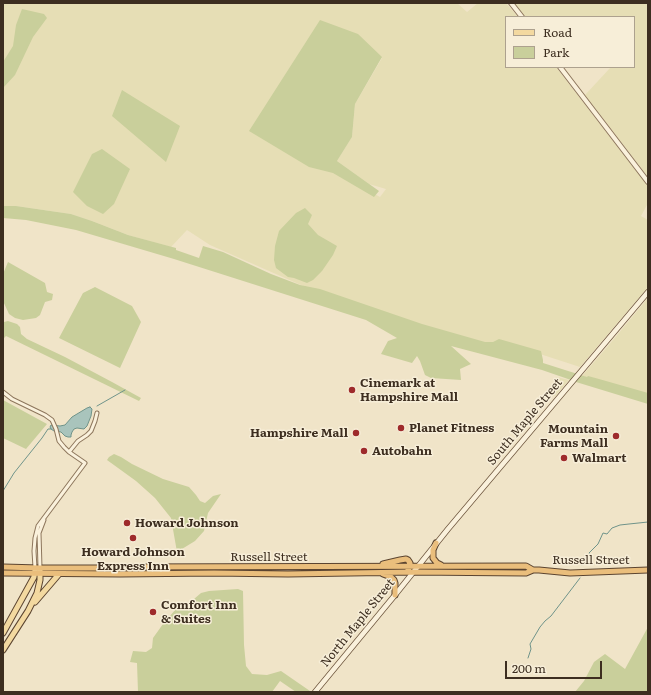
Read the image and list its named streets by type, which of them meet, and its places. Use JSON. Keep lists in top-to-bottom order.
{
  "streets": {
    "highway": ["Russell Street"],
    "main road": ["South Maple Street", "North Maple Street"]
  },
  "crossings": [
    ["South Maple Street", "Russell Street"],
    ["South Maple Street", "North Maple Street"],
    ["Russell Street", "North Maple Street"]
  ],
  "places": [
    "Cinemark at Hampshire Mall",
    "Planet Fitness",
    "Hampshire Mall",
    "Mountain Farms Mall",
    "Autobahn",
    "Walmart",
    "Howard Johnson",
    "Howard Johnson Express Inn",
    "Comfort Inn & Suites"
  ],
  "legend": ["Road", "Park"],
  "scale_bar": "200 m"
}
